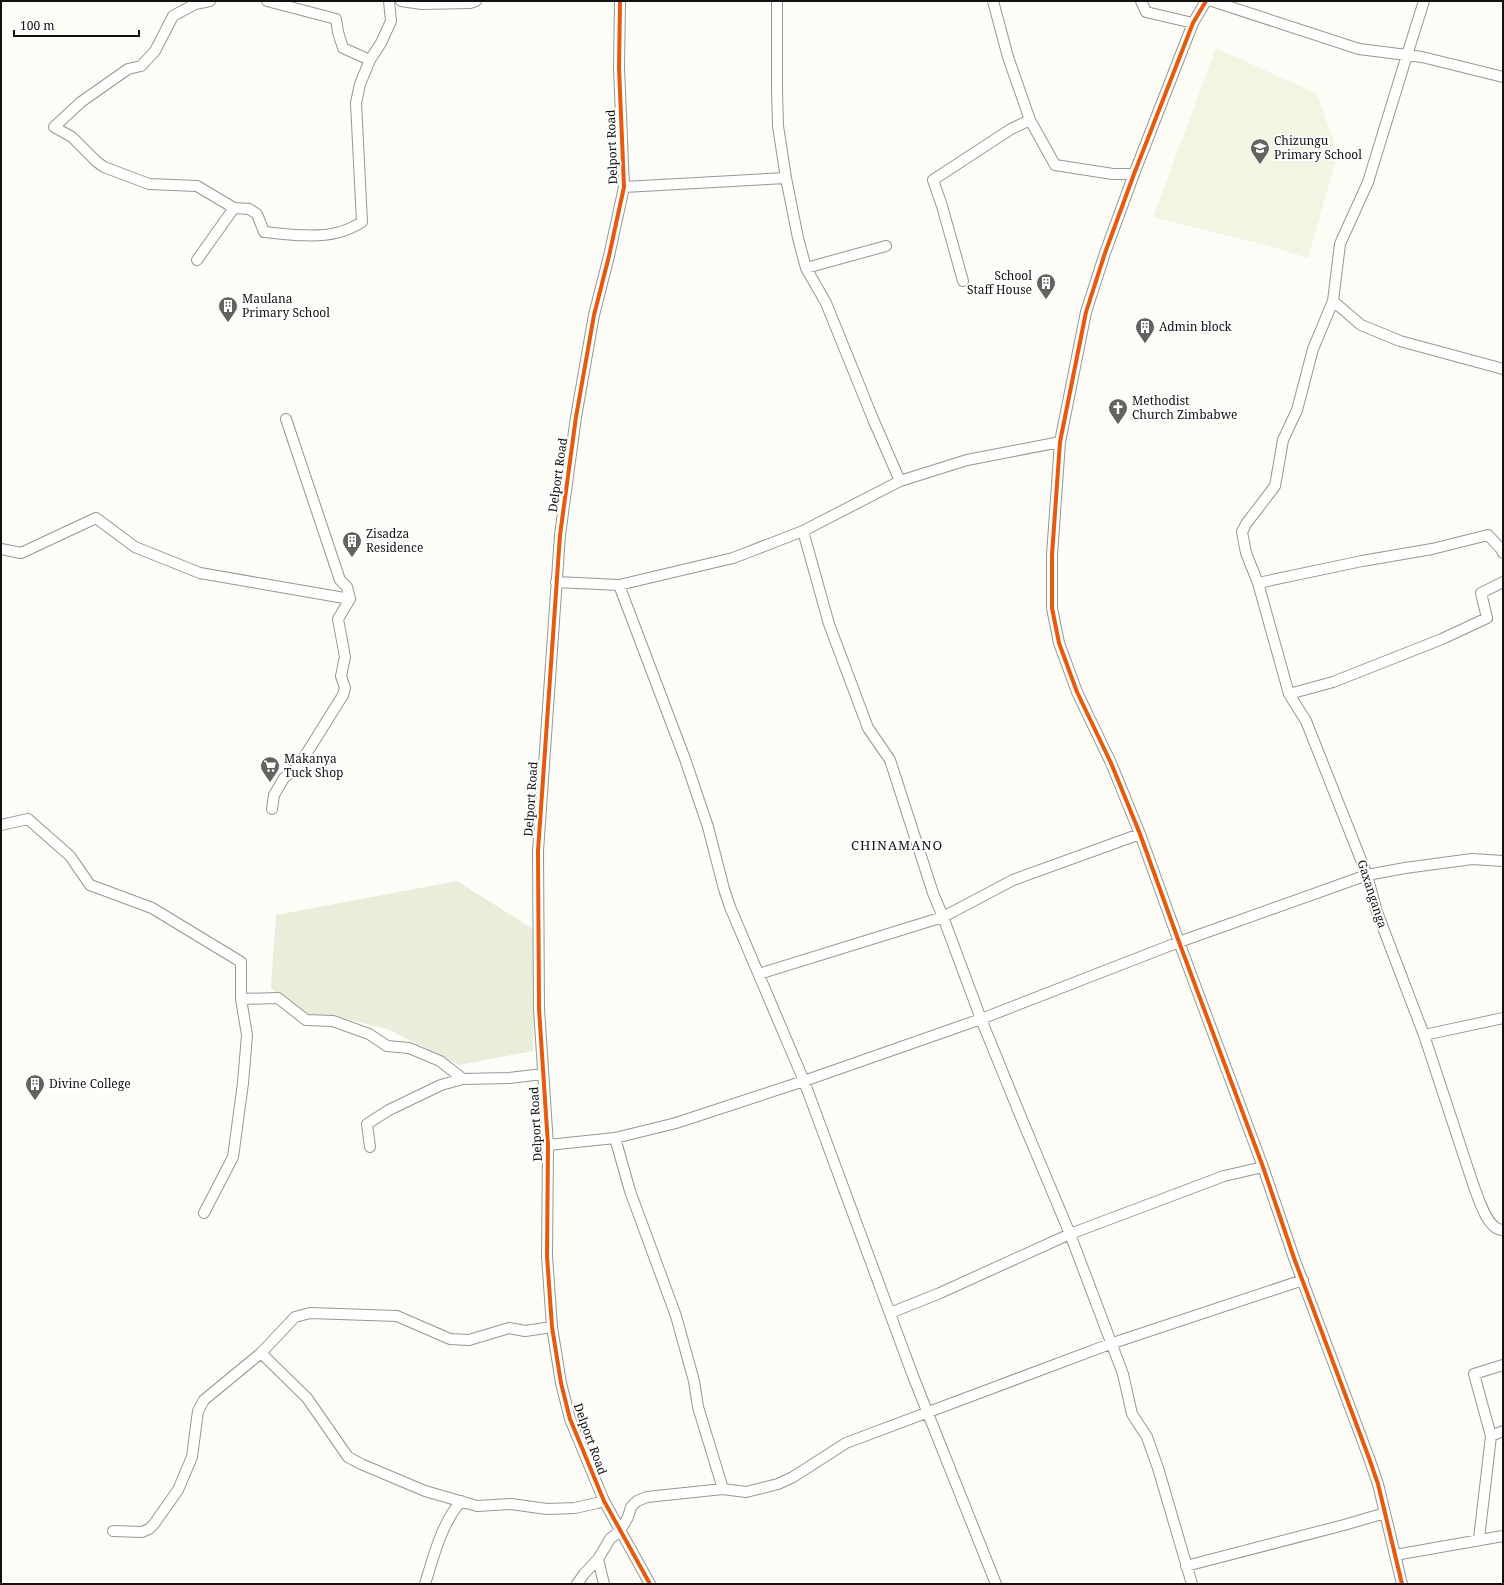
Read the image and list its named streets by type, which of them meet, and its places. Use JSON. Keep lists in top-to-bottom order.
{
  "streets": {
    "street": ["Delport Road", "Gaxanganga"]
  },
  "districts": ["CHINAMANO"],
  "places": {
    "school or university": ["Chizungu Primary School"],
    "building": [
      "School Staff House",
      "Maulana Primary School",
      "Admin block",
      "Zisadza Residence",
      "Divine College"
    ],
    "church": ["Methodist Church Zimbabwe"],
    "supermarket": ["Makanya Tuck Shop"]
  },
  "scale_bar": "100 m"
}
